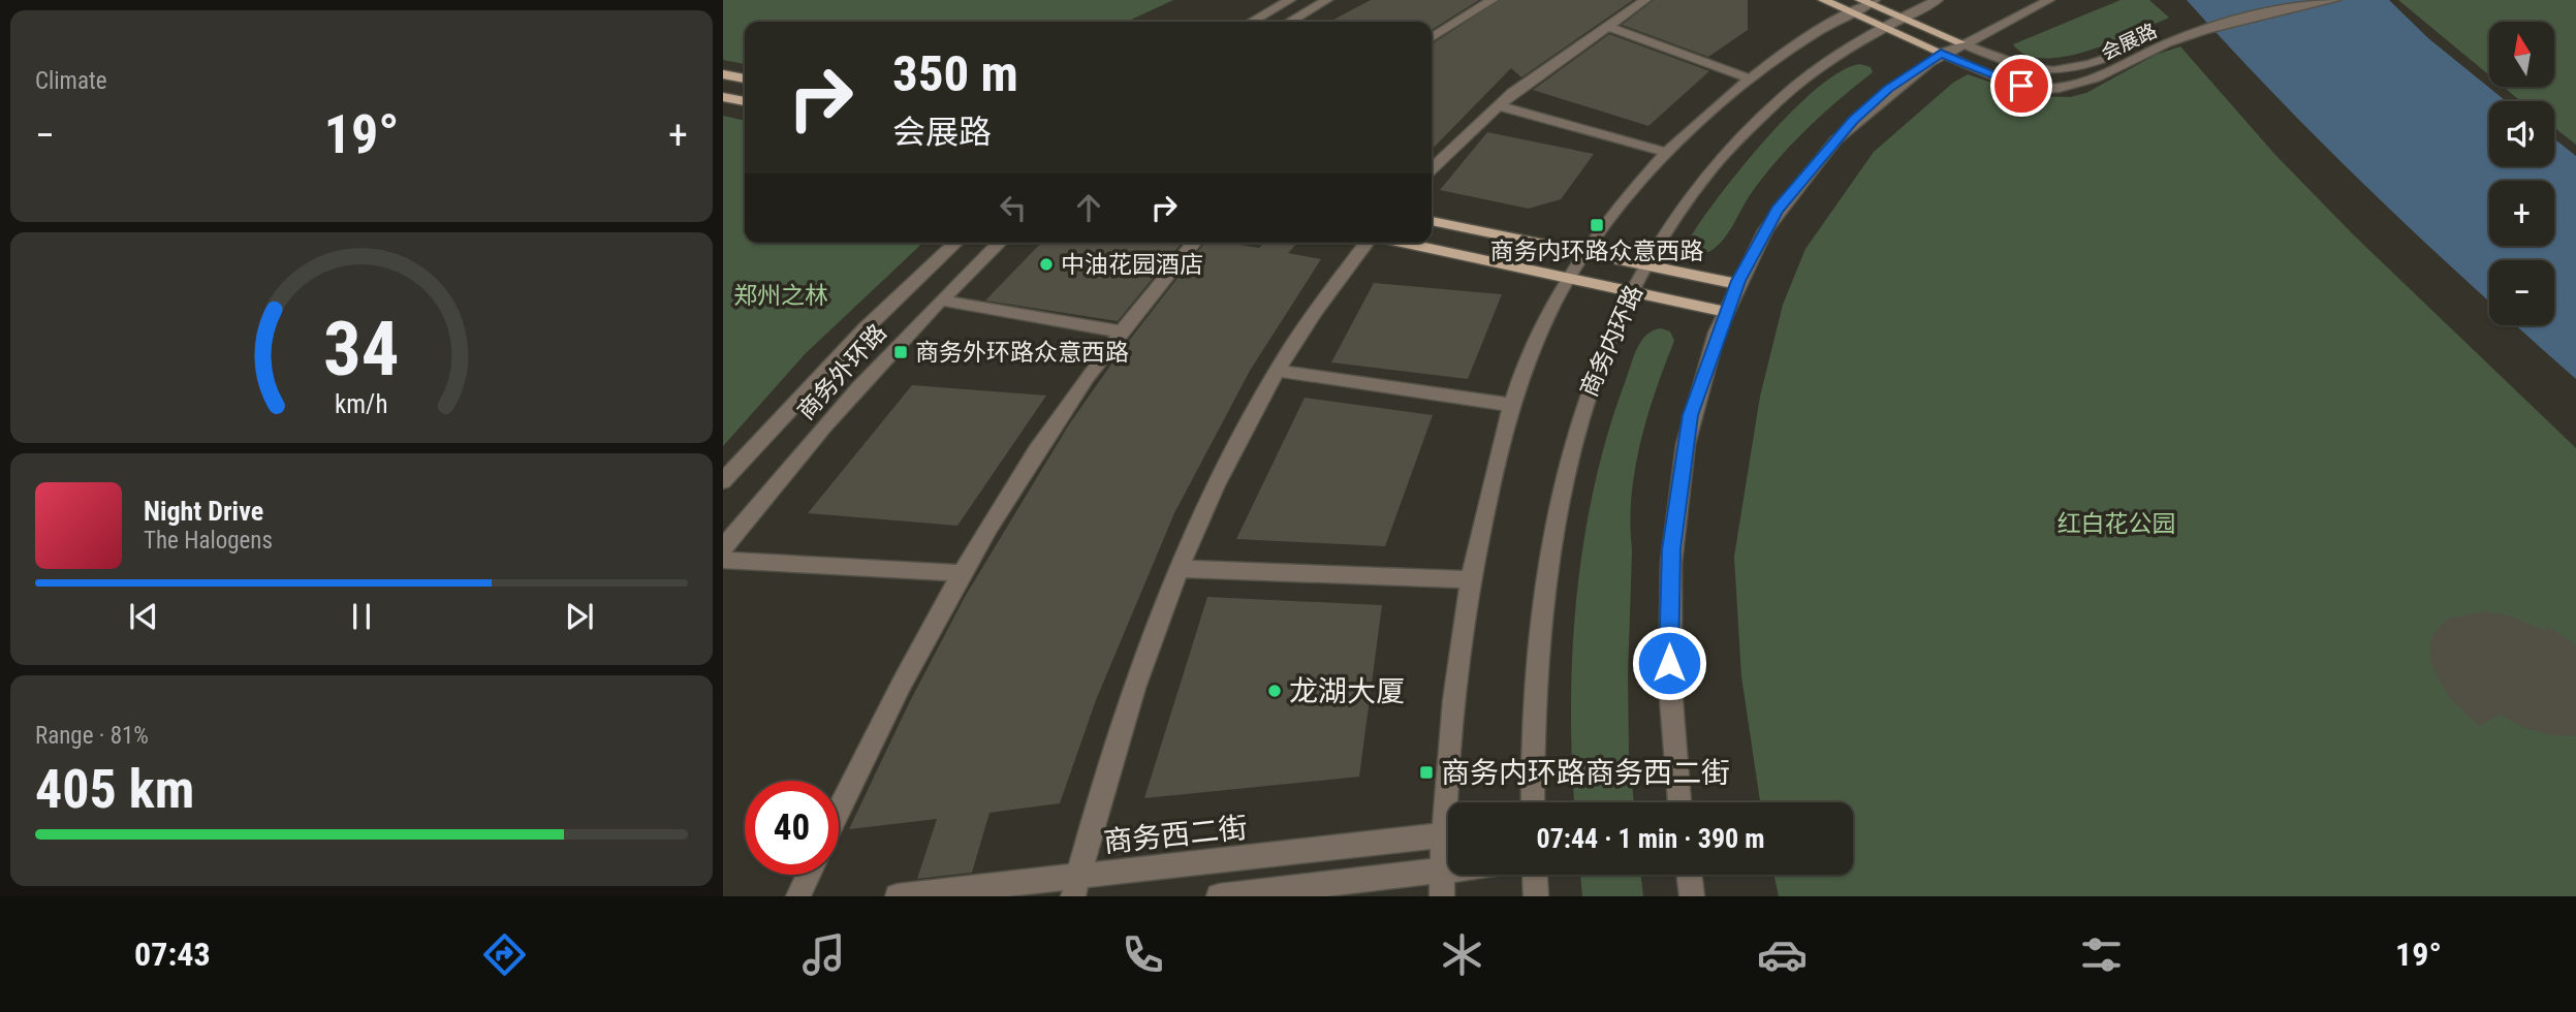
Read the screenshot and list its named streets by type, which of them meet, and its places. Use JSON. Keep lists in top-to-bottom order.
{
  "streets": {
    "street": [
      "会展路",
      "商务内环路",
      "商务外环路",
      "商务西二街"
    ]
  },
  "parks": ["郑州之林", "红白花公园"],
  "places": {
    "transit": ["商务内环路众意西路", "商务外环路众意西路", "商务内环路商务西二街"],
    "other": ["中油花园酒店", "龙湖大厦"]
  },
  "north": "top",
  "page": {
    "tile": [
      "Climate",
      ["Range · 81%", "405 km"]
    ],
    "map_buttons": ["+", "−"],
    "turn": ["350 m", "会展路"],
    "heat": ["−", "19°", "+"],
    "song": ["Night Drive", "The Halogens"],
    "limit": "40",
    "trip": "07:44 · 1 min · 390 m",
    "tabs": ["07:43", "19°"],
    "gauge": ["34", "km/h"]
  }
}
